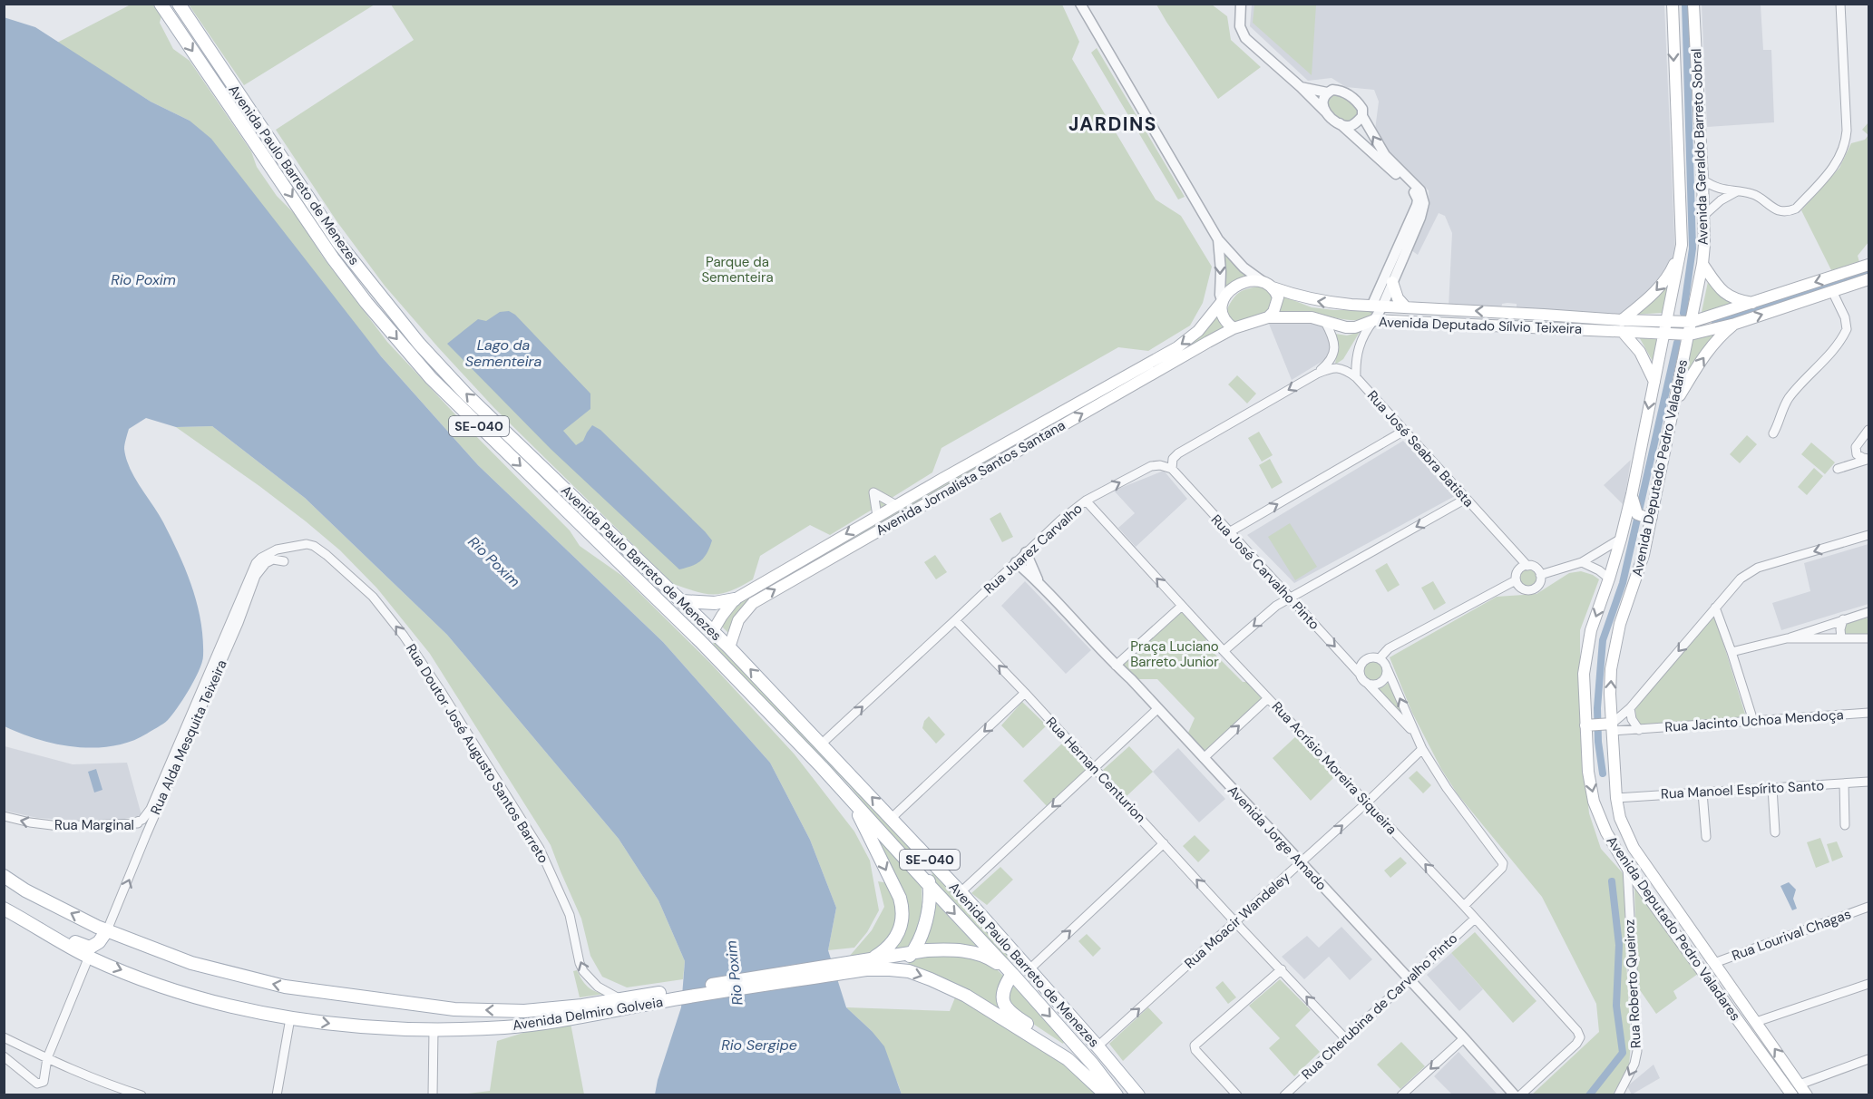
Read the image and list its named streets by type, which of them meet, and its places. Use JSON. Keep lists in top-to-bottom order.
{
  "streets": {
    "main road": [
      "Avenida Geraldo Barreto Sobral",
      "Avenida Paulo Barreto de Menezes",
      "Avenida Deputado Sílvio Teixeira",
      "SE-040",
      "Avenida Deputado Pedro Valadares",
      "Avenida Jornalista Santos Santana",
      "Avenida Delmiro Golveia"
    ],
    "street": [
      "Rua José Seabra Batista",
      "Rua Juarez Carvalho",
      "Rua José Carvalho Pinto",
      "Rua Jacinto Uchoa Mendoça",
      "Rua Alda Mesquita Teixeira",
      "Rua Doutor José Augusto Santos Barreto",
      "Rua Acrísio Moreira Siqueira",
      "Rua Hernan Centurion",
      "Rua Manoel Espírito Santo",
      "Rua Marginal",
      "Avenida Jorge Amado",
      "Rua Moacir Wandeley",
      "Rua Lourival Chagas",
      "Rua Roberto Queiroz",
      "Rua Cherubina de Carvalho Pinto"
    ]
  },
  "crossings": [
    ["Avenida Geraldo Barreto Sobral", "Avenida Deputado Sílvio Teixeira"],
    ["Avenida Geraldo Barreto Sobral", "Avenida Deputado Pedro Valadares"],
    ["Avenida Paulo Barreto de Menezes", "Avenida Jornalista Santos Santana"],
    ["Avenida Paulo Barreto de Menezes", "Rua Juarez Carvalho"],
    ["Avenida Paulo Barreto de Menezes", "Rua Moacir Wandeley"],
    ["Avenida Deputado Sílvio Teixeira", "Avenida Deputado Pedro Valadares"],
    ["Avenida Deputado Sílvio Teixeira", "Avenida Jornalista Santos Santana"],
    ["Avenida Deputado Pedro Valadares", "Rua Jacinto Uchoa Mendoça"],
    ["Avenida Deputado Pedro Valadares", "Rua Manoel Espírito Santo"],
    ["Avenida Deputado Pedro Valadares", "Rua Lourival Chagas"],
    ["Avenida Deputado Pedro Valadares", "Rua Roberto Queiroz"],
    ["Rua Juarez Carvalho", "Rua José Carvalho Pinto"],
    ["Rua Juarez Carvalho", "Rua Acrísio Moreira Siqueira"],
    ["Rua Juarez Carvalho", "Rua Hernan Centurion"],
    ["Rua Juarez Carvalho", "Avenida Jorge Amado"],
    ["Rua Alda Mesquita Teixeira", "Rua Doutor José Augusto Santos Barreto"],
    ["Rua Alda Mesquita Teixeira", "Rua Marginal"],
    ["Rua Alda Mesquita Teixeira", "Avenida Delmiro Golveia"],
    ["Rua Doutor José Augusto Santos Barreto", "Avenida Delmiro Golveia"],
    ["Rua Acrísio Moreira Siqueira", "Rua Moacir Wandeley"],
    ["Rua Acrísio Moreira Siqueira", "Rua Cherubina de Carvalho Pinto"],
    ["Rua Hernan Centurion", "Rua Moacir Wandeley"],
    ["Rua Hernan Centurion", "Rua Cherubina de Carvalho Pinto"],
    ["Avenida Jorge Amado", "Rua Moacir Wandeley"],
    ["Avenida Jorge Amado", "Rua Cherubina de Carvalho Pinto"]
  ],
  "one_way": [
    "Rua Juarez Carvalho",
    "Rua José Carvalho Pinto",
    "Rua Doutor José Augusto Santos Barreto",
    "Rua Hernan Centurion",
    "Rua Marginal",
    "Rua Moacir Wandeley",
    "Rua Roberto Queiroz"
  ],
  "districts": ["JARDINS"],
  "water": ["Rio Poxim", "Lago da Sementeira", "Rio Sergipe"],
  "parks": ["Parque da Sementeira", "Praça Luciano Barreto Junior"]
}
